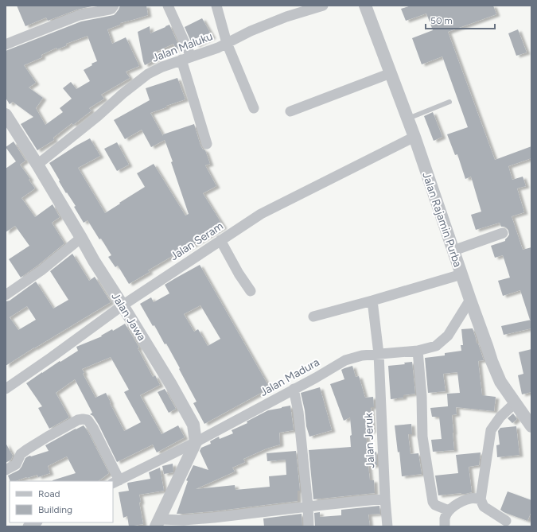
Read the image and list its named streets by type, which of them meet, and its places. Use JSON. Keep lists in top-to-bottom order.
{
  "streets": {
    "street": [
      "Jalan Maluku",
      "Jalan Rajamin Purba",
      "Jalan Seram",
      "Jalan Jawa",
      "Jalan Madura",
      "Jalan Jeruk"
    ]
  },
  "crossings": [
    ["Jalan Maluku", "Jalan Jawa"],
    ["Jalan Rajamin Purba", "Jalan Seram"],
    ["Jalan Rajamin Purba", "Jalan Madura"],
    ["Jalan Seram", "Jalan Jawa"],
    ["Jalan Jawa", "Jalan Madura"],
    ["Jalan Madura", "Jalan Jeruk"]
  ],
  "legend": ["Road", "Building"],
  "scale_bar": "50 m"
}
